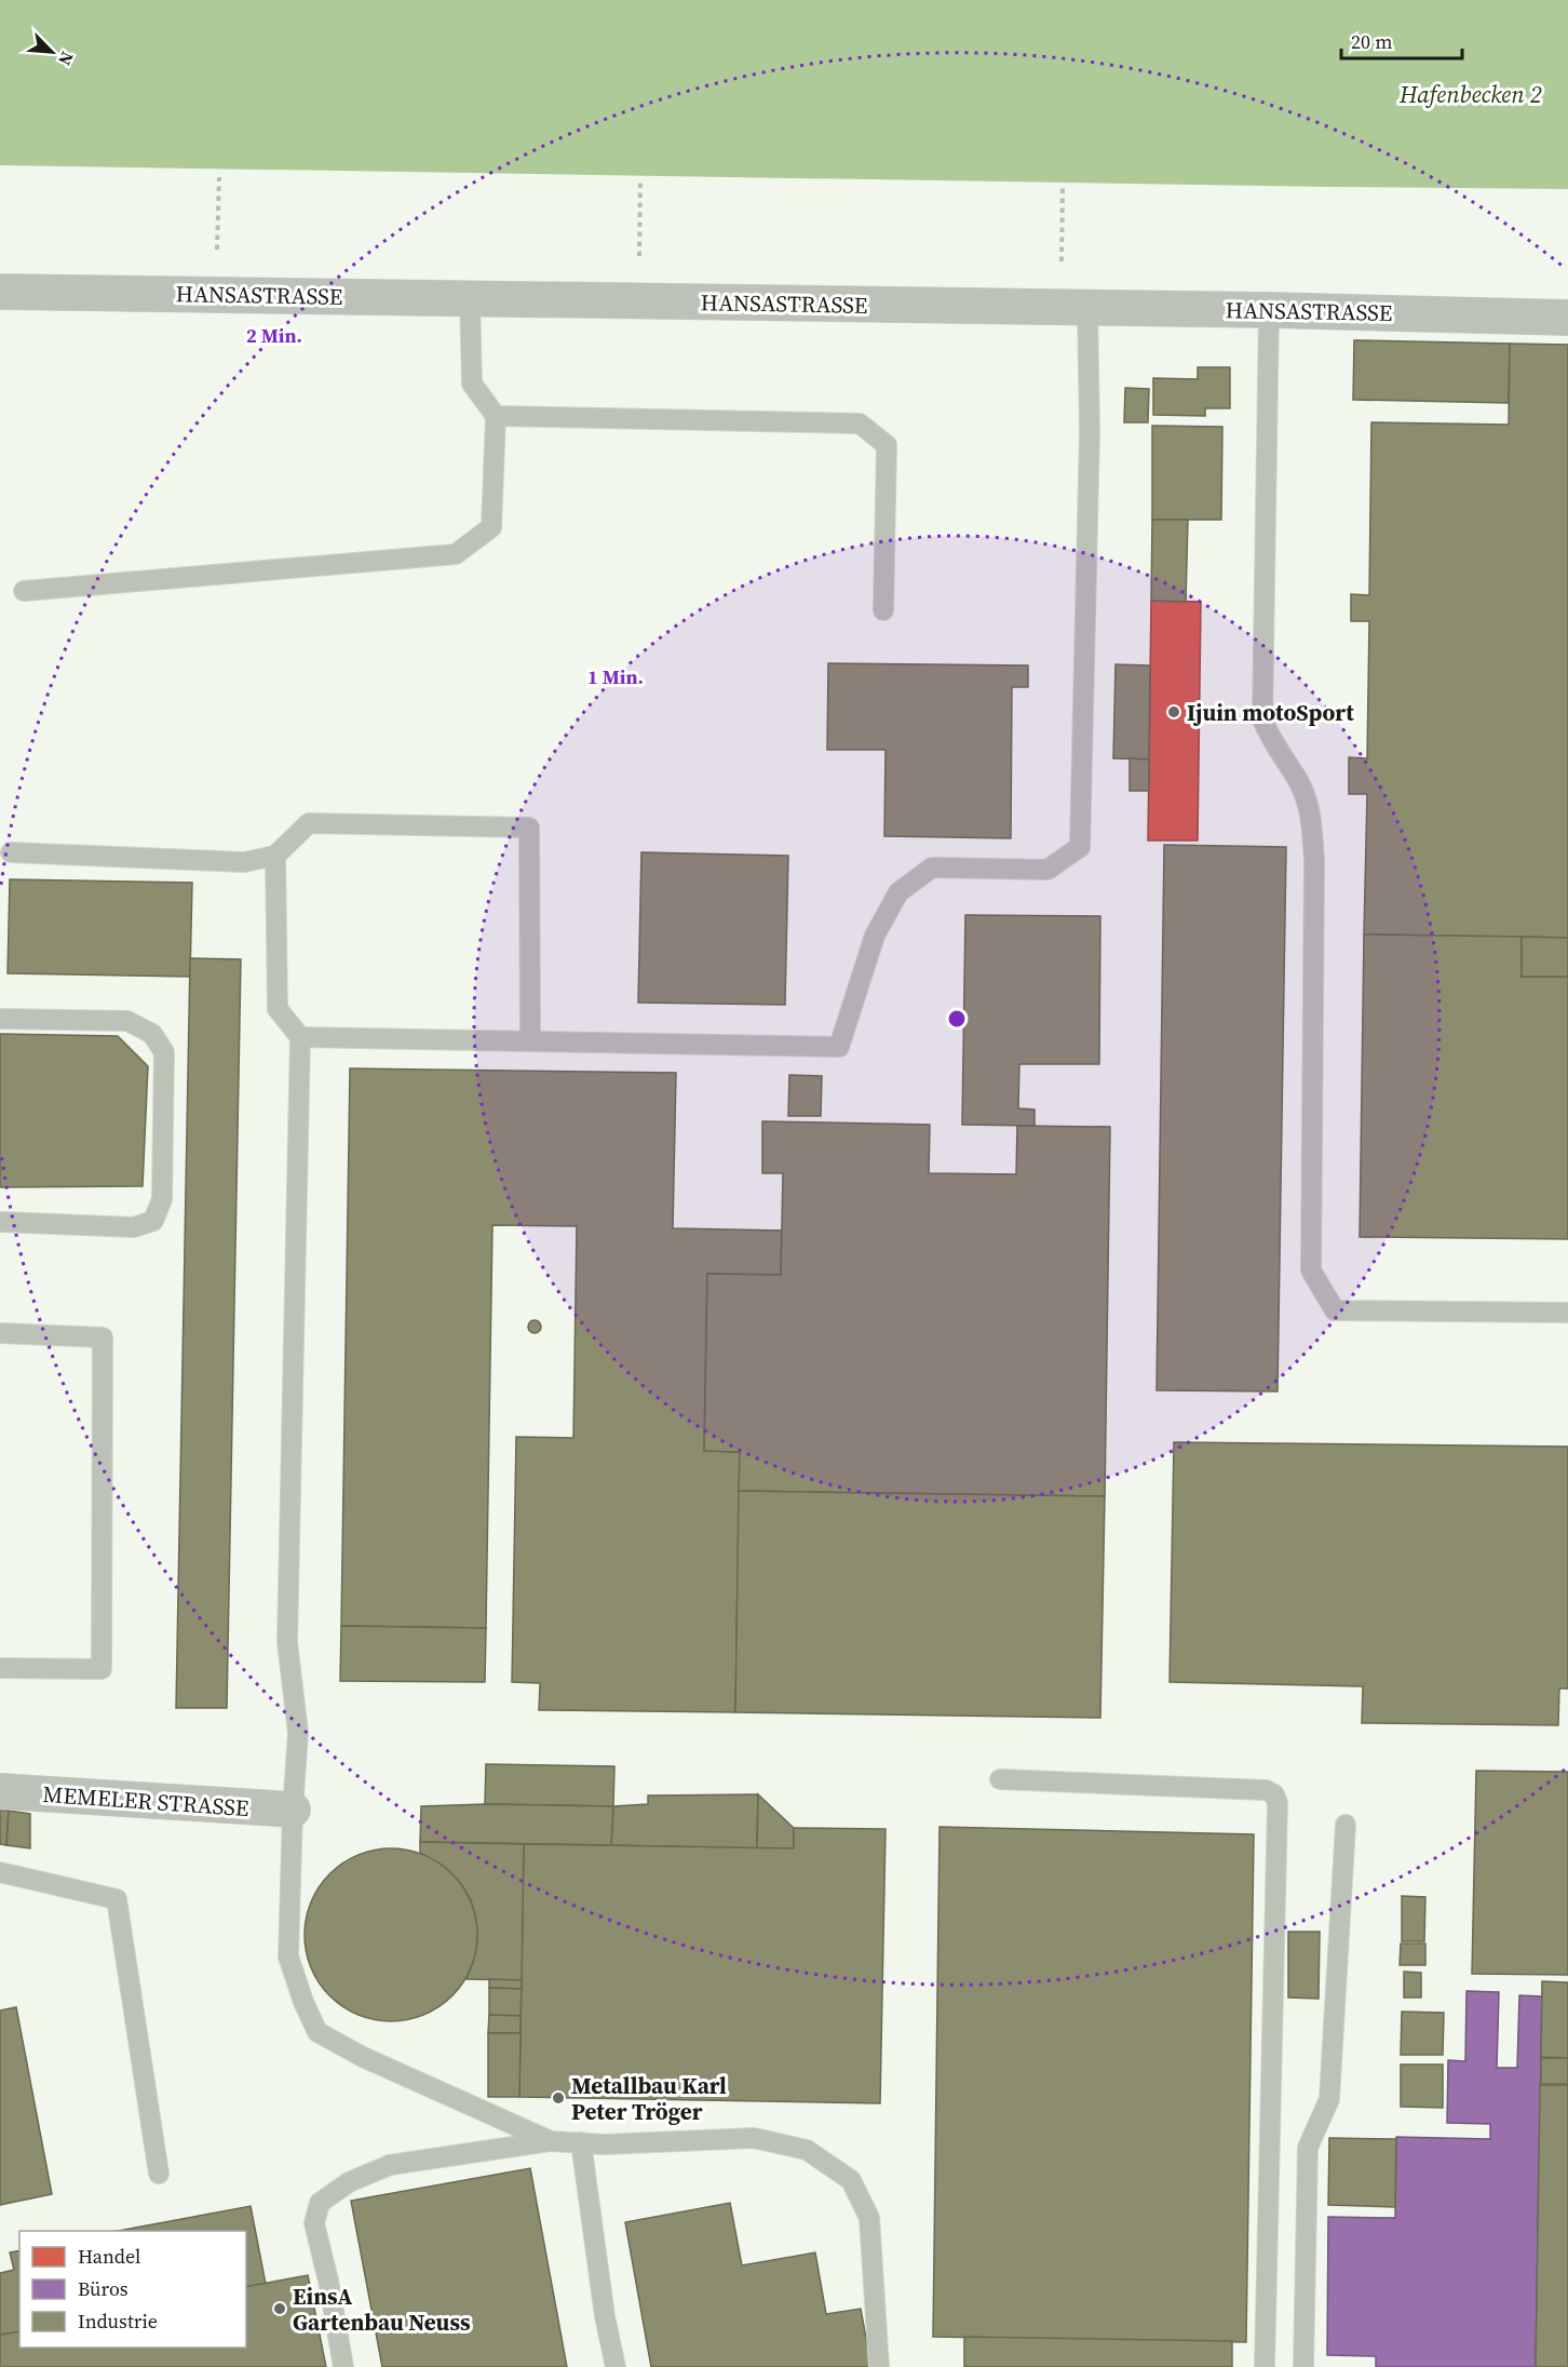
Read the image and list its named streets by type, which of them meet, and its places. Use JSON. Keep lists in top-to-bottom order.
{
  "streets": {
    "street": ["HANSASTRASSE", "MEMELER STRASSE"]
  },
  "water": ["Hafenbecken 2"],
  "places": ["Ijuin motoSport", "Metallbau Karl Peter Tröger", "EinsA Gartenbau Neuss"],
  "legend": ["Handel", "Büros", "Industrie"],
  "scale_bar": "20 m",
  "north": "bottom right",
  "rings": ["2 Min.", "1 Min."]
}
